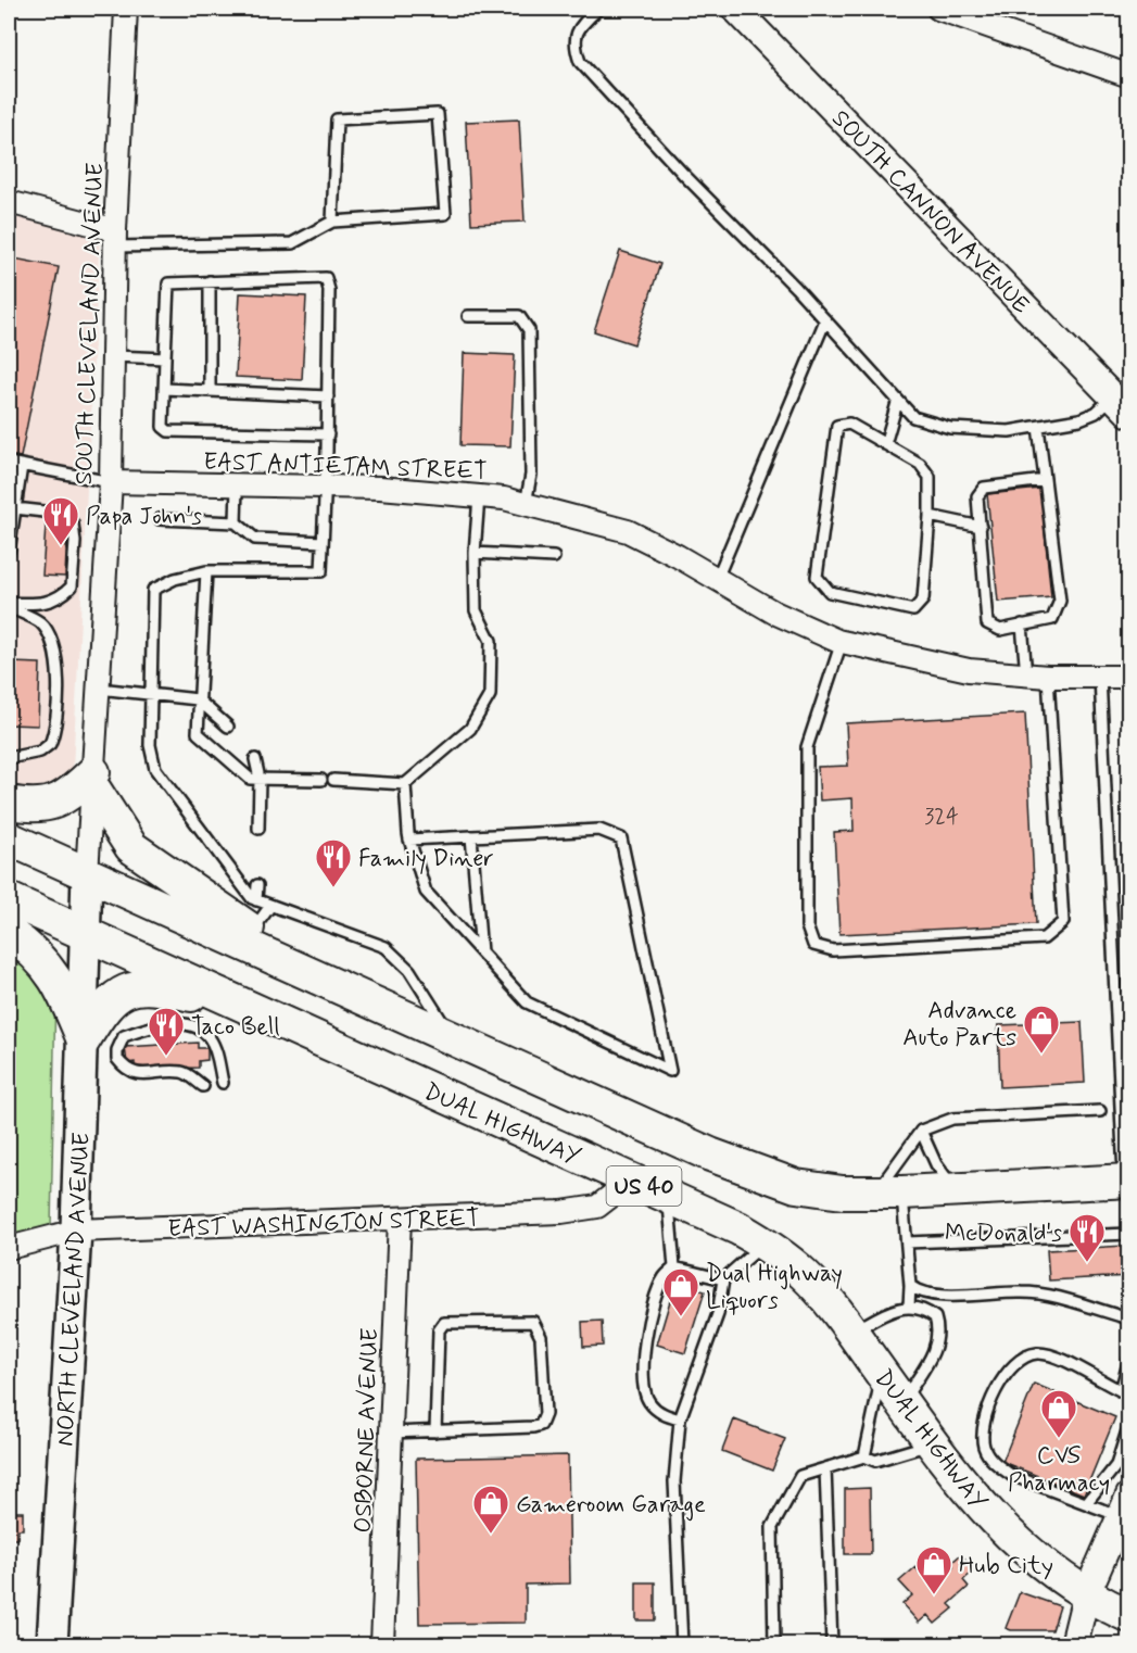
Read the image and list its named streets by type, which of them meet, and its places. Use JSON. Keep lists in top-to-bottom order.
{
  "streets": {
    "main road": ["DUAL HIGHWAY", "US 40", "NORTH CLEVELAND AVENUE"],
    "street": [
      "SOUTH CANNON AVENUE",
      "SOUTH CLEVELAND AVENUE",
      "EAST ANTIETAM STREET",
      "EAST WASHINGTON STREET",
      "OSBORNE AVENUE"
    ]
  },
  "crossings": [
    ["SOUTH CLEVELAND AVENUE", "EAST ANTIETAM STREET"],
    ["SOUTH CLEVELAND AVENUE", "US 40"],
    ["SOUTH CLEVELAND AVENUE", "NORTH CLEVELAND AVENUE"],
    ["DUAL HIGHWAY", "EAST WASHINGTON STREET"],
    ["DUAL HIGHWAY", "NORTH CLEVELAND AVENUE"],
    ["US 40", "NORTH CLEVELAND AVENUE"],
    ["EAST WASHINGTON STREET", "NORTH CLEVELAND AVENUE"],
    ["EAST WASHINGTON STREET", "OSBORNE AVENUE"]
  ],
  "places": {
    "restaurant": [
      "Papa John's",
      "Family Diner",
      "Taco Bell",
      "McDonald's"
    ],
    "shop": [
      "Advance Auto Parts",
      "Dual Highway Liquors",
      "CVS Pharmacy",
      "Gameroom Garage",
      "Hub City"
    ]
  },
  "house_numbers": ["324"]
}
